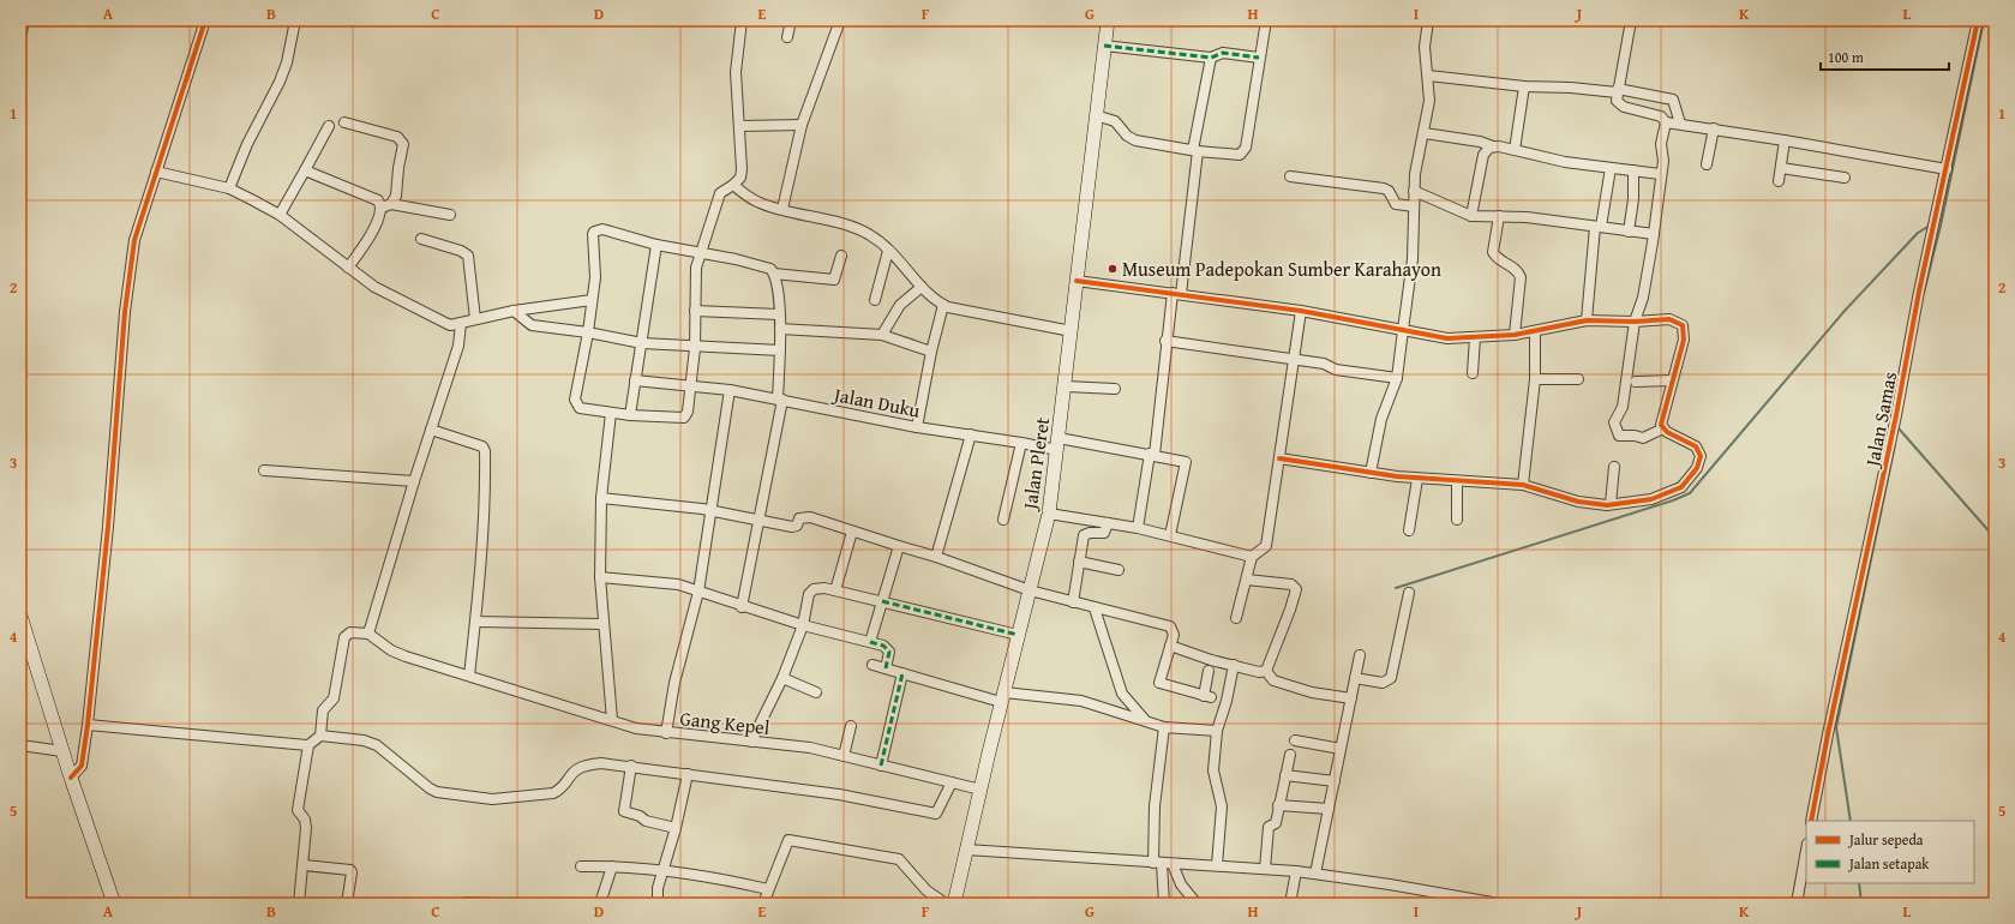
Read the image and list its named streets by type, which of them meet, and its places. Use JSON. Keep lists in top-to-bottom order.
{
  "streets": {
    "main road": ["Jalan Pleret"],
    "street": ["Jalan Duku", "Jalan Samas", "Gang Kepel"]
  },
  "crossings": [
    ["Jalan Duku", "Jalan Pleret"],
    ["Jalan Pleret", "Gang Kepel"]
  ],
  "places": ["Museum Padepokan Sumber Karahayon"],
  "legend": ["Jalur sepeda", "Jalan setapak"],
  "scale_bar": "100 m",
  "grid": {
    "columns": [
      "A",
      "B",
      "C",
      "D",
      "E",
      "F",
      "G",
      "H",
      "I",
      "J",
      "K",
      "L"
    ],
    "rows": [
      "1",
      "2",
      "3",
      "4",
      "5"
    ]
  }
}
